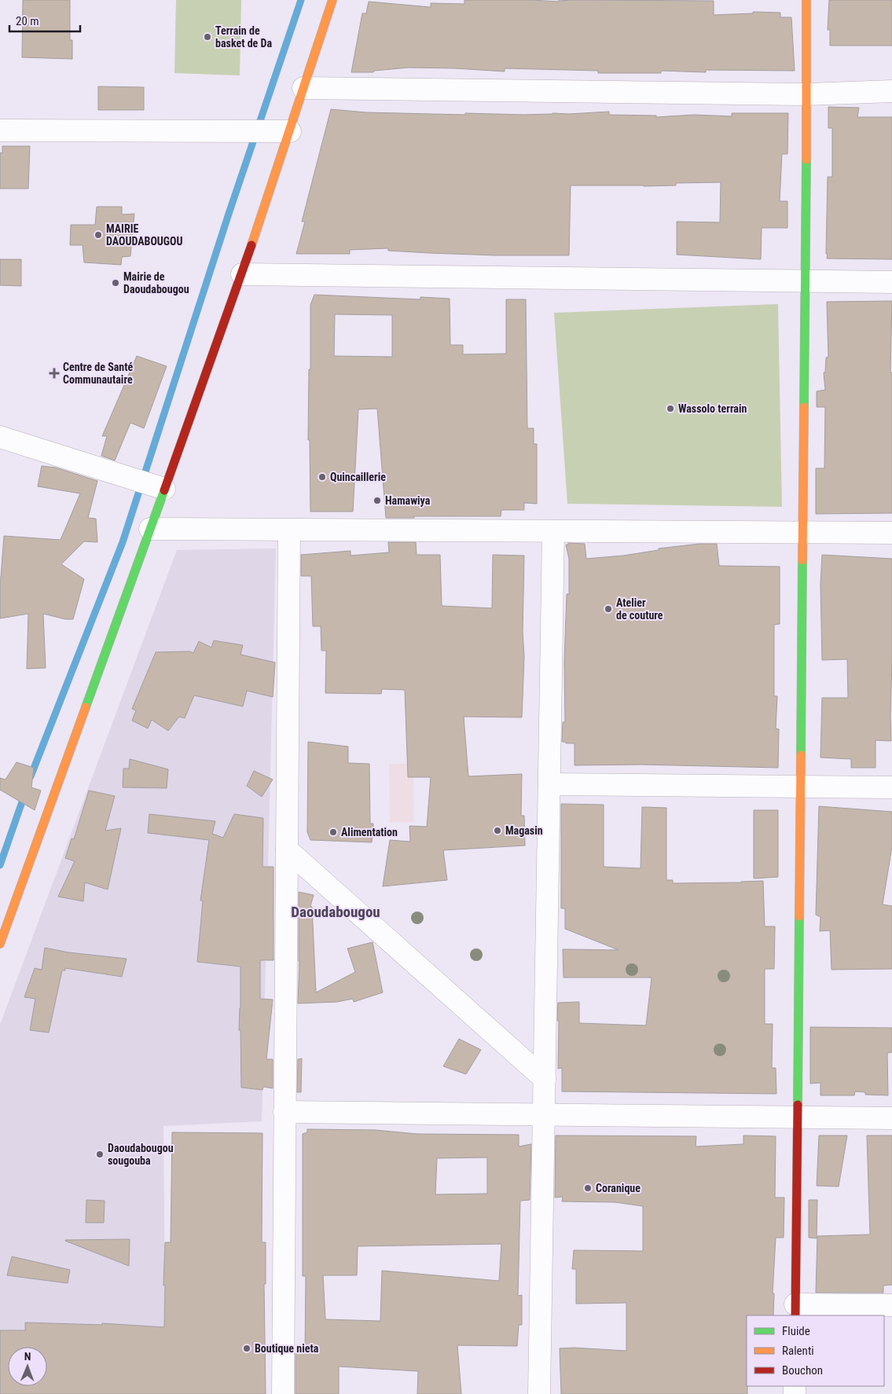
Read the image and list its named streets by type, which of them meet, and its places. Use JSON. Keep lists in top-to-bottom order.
{
  "districts": ["Daoudabougou"],
  "places": {
    "other": [
      "Terrain de basket de Da",
      "MAIRIE DAOUDABOUGOU",
      "Mairie de Daoudabougou",
      "Wassolo terrain",
      "Quincaillerie",
      "Hamawiya",
      "Atelier de couture",
      "Magasin",
      "Alimentation",
      "Daoudabougou sougouba",
      "Coranique",
      "Boutique nieta"
    ],
    "health": ["Centre de Santé Communautaire"]
  },
  "legend": ["Fluide", "Ralenti", "Bouchon"],
  "scale_bar": "20 m",
  "north": "top"
}
